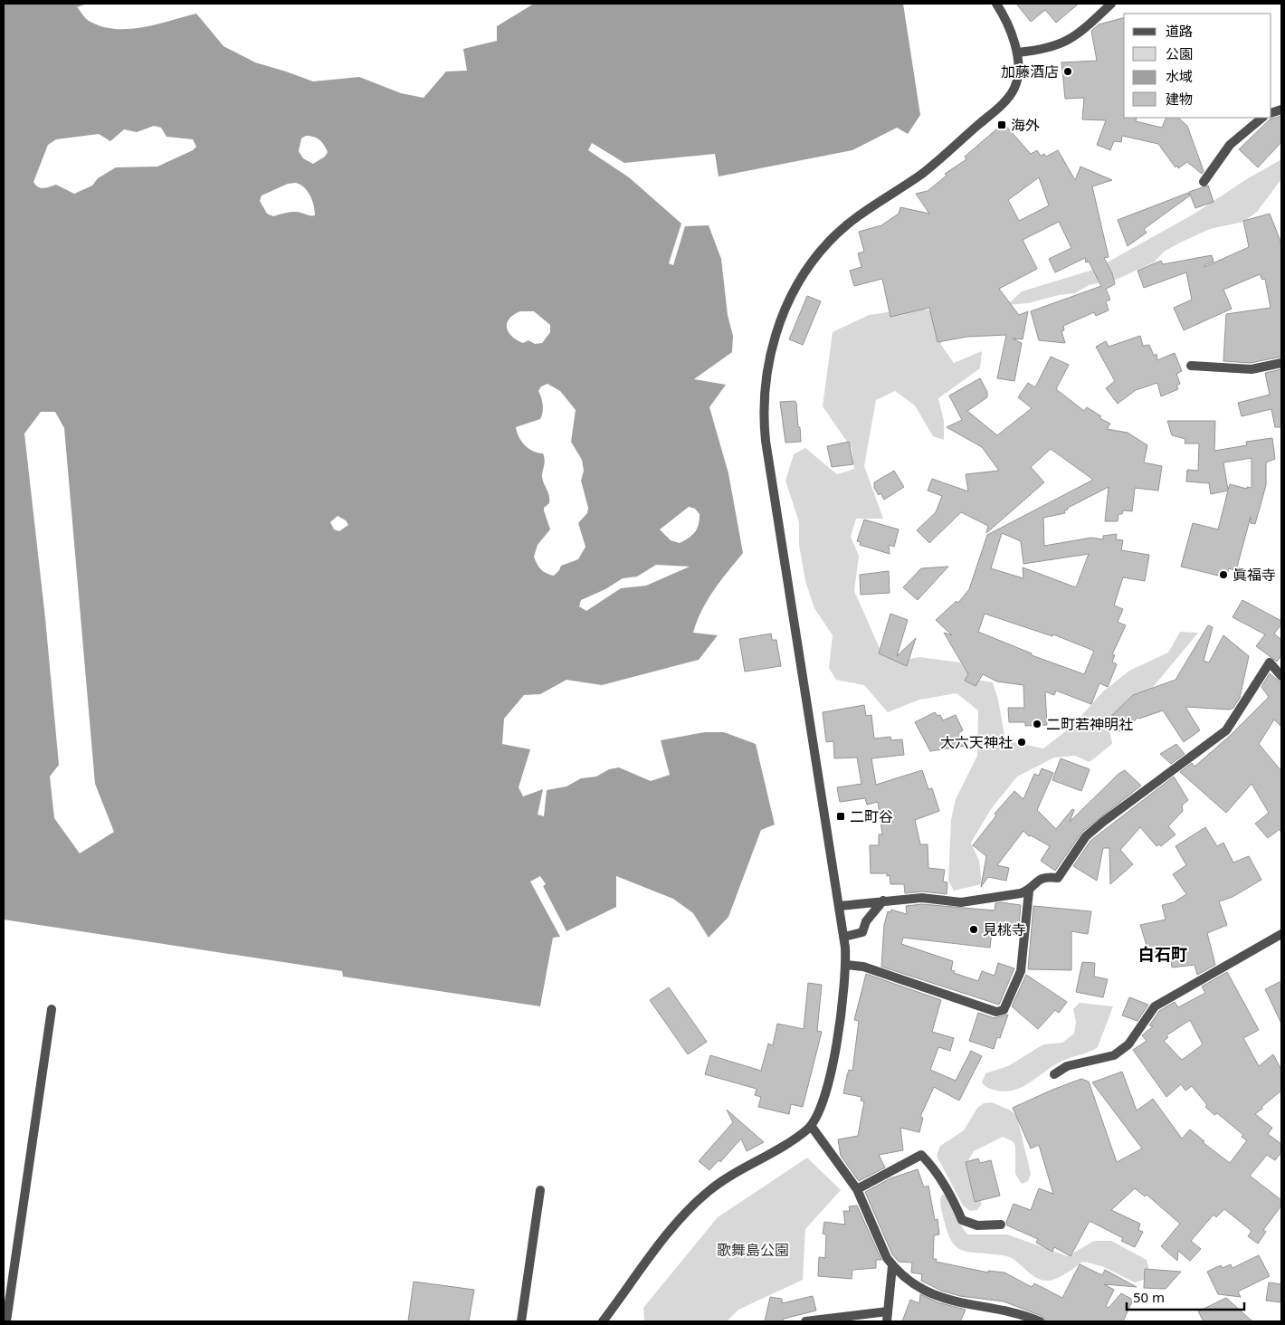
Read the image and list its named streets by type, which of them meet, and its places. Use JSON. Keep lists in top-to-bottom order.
{
  "districts": ["白石町"],
  "parks": ["歌舞島公園"],
  "places": {
    "other": [
      "加藤酒店",
      "眞福寺",
      "二町若神明社",
      "大六天神社",
      "見桃寺"
    ],
    "transit": ["海外", "二町谷"]
  },
  "legend": [
    "道路",
    "公園",
    "水域",
    "建物"
  ],
  "scale_bar": "50 m"
}
